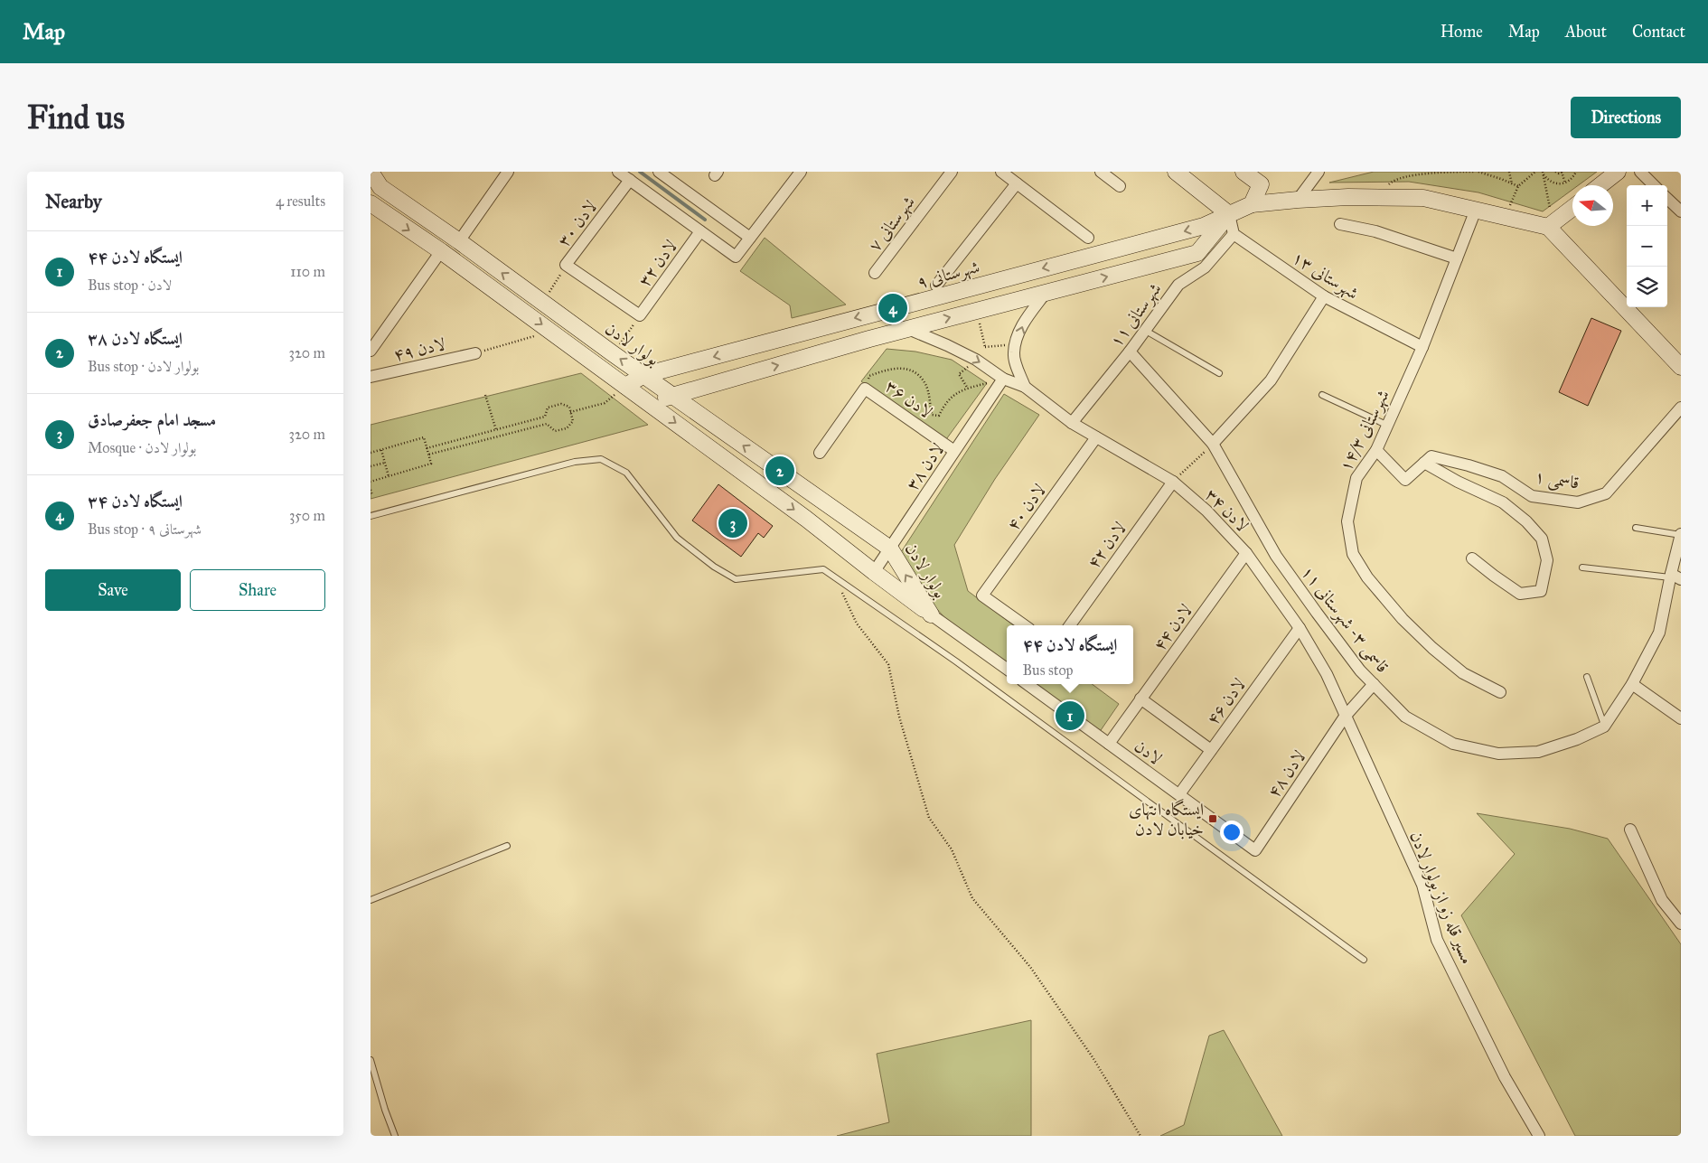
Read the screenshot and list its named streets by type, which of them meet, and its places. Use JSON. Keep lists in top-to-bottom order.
{
  "streets": {
    "street": [
      "لادن ۳۰",
      "شهرستانی ۷",
      "لادن ۳۲",
      "شهرستانی ۹",
      "شهرستانی ۱۳",
      "شهرستانی ۱۱",
      "بولوار لادن",
      "لادن ۴۹",
      "لادن ۳۶",
      "شهرستانی ۱۴/۳",
      "لادن ۳۸",
      "قاسمی ۱",
      "لادن ۴۰",
      "لادن ۳۴",
      "لادن ۴۲",
      "قاسمی ۳- شهرستانی ۱۱",
      "لادن ۴۴",
      "لادن ۴۶",
      "لادن",
      "لادن ۴۸",
      "مسیر قله زو از بولوار لادن"
    ]
  },
  "crossings": [
    ["شهرستانی ۹", "بولوار لادن"],
    ["شهرستانی ۹", "شهرستانی ۱۴/۳"],
    ["شهرستانی ۱۳", "شهرستانی ۱۱"],
    ["شهرستانی ۱۳", "شهرستانی ۱۴/۳"],
    ["شهرستانی ۱۱", "لادن ۳۴"],
    ["شهرستانی ۱۱", "قاسمی ۳- شهرستانی ۱۱"],
    ["بولوار لادن", "لادن ۳۸"],
    ["لادن ۳۶", "لادن ۳۸"],
    ["لادن ۳۸", "لادن ۳۴"],
    ["لادن ۴۰", "لادن ۳۴"],
    ["لادن ۳۴", "لادن ۴۲"],
    ["لادن ۳۴", "لادن ۴۴"],
    ["لادن ۳۴", "لادن ۴۶"],
    ["لادن ۳۴", "لادن ۴۸"],
    ["لادن ۳۴", "مسیر قله زو از بولوار لادن"],
    ["قاسمی ۳- شهرستانی ۱۱", "لادن ۴۸"],
    ["لادن ۴۴", "لادن"],
    ["لادن ۴۶", "لادن"],
    ["لادن", "لادن ۴۸"],
    ["لادن ۴۸", "مسیر قله زو از بولوار لادن"]
  ],
  "places": {
    "transit": ["ایستگاه انتهای خیابان لادن"]
  },
  "north": "left",
  "page": {
    "header": "Map",
    "nav": [
      "Home",
      "Map",
      "About",
      "Contact"
    ],
    "buttons": [
      "Directions",
      ["Save", "Share"]
    ],
    "title": "Find us",
    "heading": ["Nearby", "4 results"],
    "map_buttons": ["+", "−"],
    "list": [
      {
        "mark": "1",
        "name": "ایستگاه لادن ۴۴",
        "note": "Bus stop · لادن",
        "value": "110 m"
      },
      {
        "mark": "2",
        "name": "ایستگاه لادن ۳۸",
        "note": "Bus stop · بولوار لادن",
        "value": "320 m"
      },
      {
        "mark": "3",
        "name": "مسجد امام جعفرصادق",
        "note": "Mosque · بولوار لادن",
        "value": "320 m"
      },
      {
        "mark": "4",
        "name": "ایستگاه لادن ۳۴",
        "note": "Bus stop · شهرستانی ۹",
        "value": "350 m"
      }
    ],
    "pins": [
      "4",
      "2",
      "3",
      "1"
    ],
    "popup": ["ایستگاه لادن ۴۴", "Bus stop"]
  }
}
